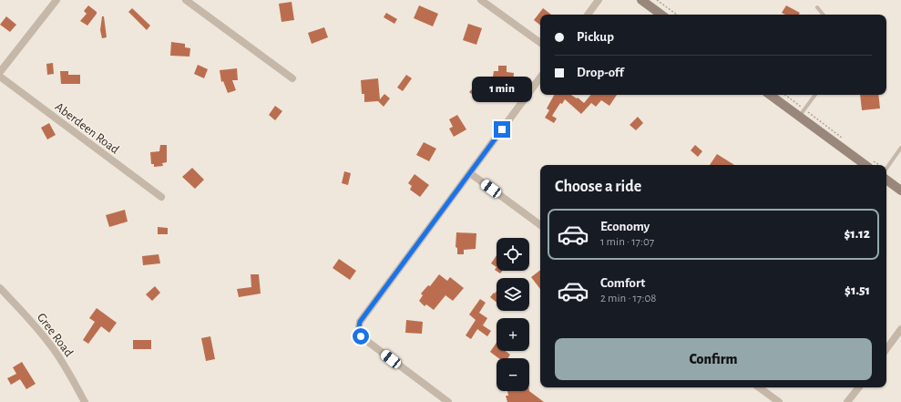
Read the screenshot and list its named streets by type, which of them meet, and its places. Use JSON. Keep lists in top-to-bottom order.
{
  "streets": {
    "street": ["Aberdeen Road", "Gree Road"]
  },
  "page": {
    "banner": ["Pickup", "Drop-off"],
    "bubble": "1 min",
    "heading": "Choose a ride",
    "list": [
      {
        "name": "Economy",
        "note": "1 min · 17:07",
        "value": "$1.12"
      },
      {
        "name": "Comfort",
        "note": "2 min · 17:08",
        "value": "$1.51"
      }
    ],
    "map_buttons": ["+", "−"],
    "buttons": "Confirm"
  }
}
